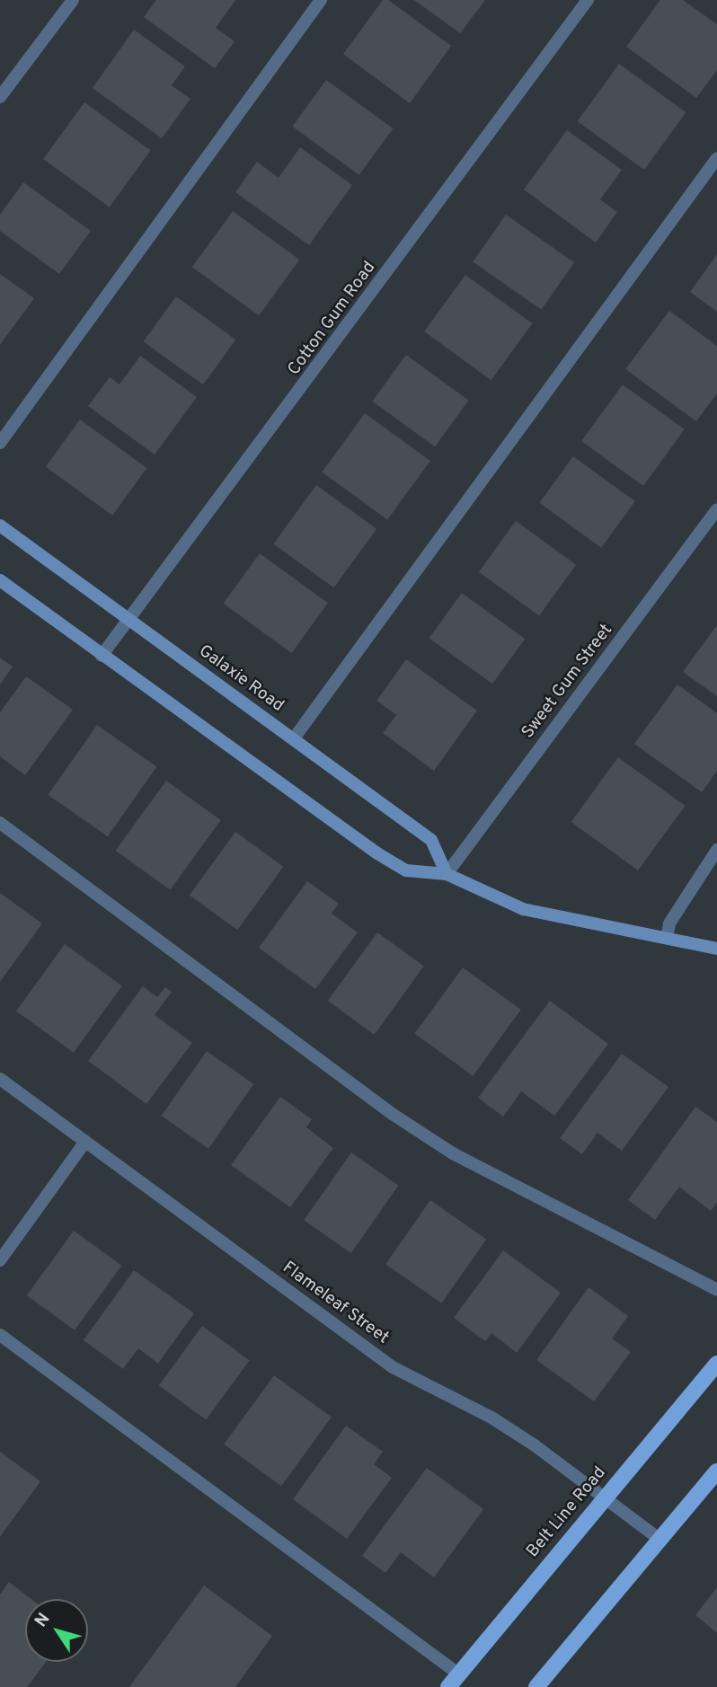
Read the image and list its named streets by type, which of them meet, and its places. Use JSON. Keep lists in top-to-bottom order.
{
  "streets": {
    "main road": ["Belt Line Road"],
    "street": [
      "Cotton Gum Road",
      "Galaxie Road",
      "Sweet Gum Street",
      "Flameleaf Street"
    ]
  },
  "crossings": [
    ["Cotton Gum Road", "Galaxie Road"],
    ["Galaxie Road", "Sweet Gum Street"],
    ["Flameleaf Street", "Belt Line Road"]
  ],
  "north": "top left"
}
